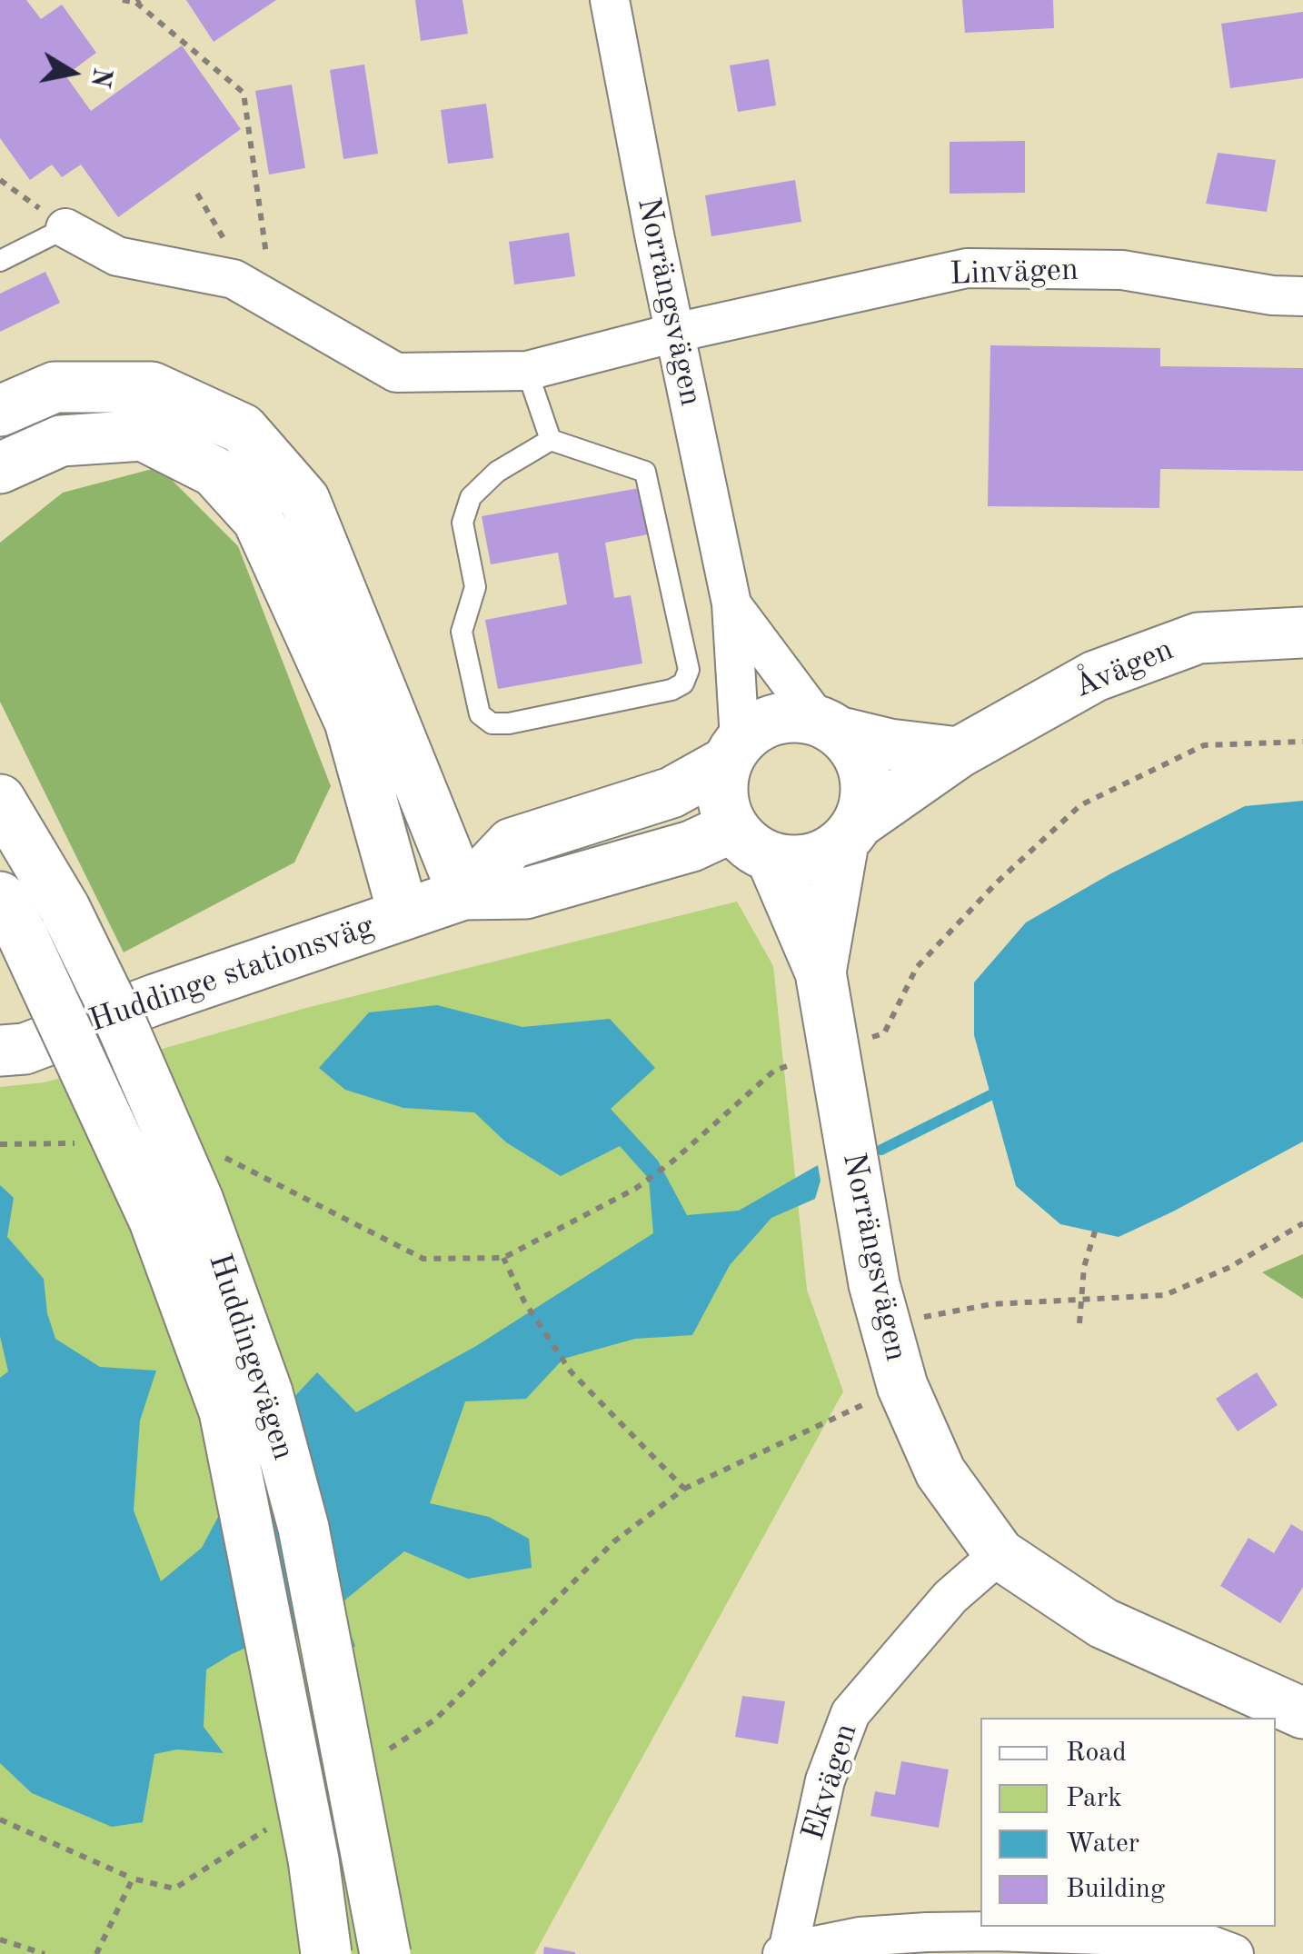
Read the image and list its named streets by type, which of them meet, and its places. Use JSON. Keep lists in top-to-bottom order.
{
  "streets": {
    "main road": [
      "Norrängsvägen",
      "Åvägen",
      "Huddinge stationsväg",
      "Huddingevägen"
    ],
    "street": ["Linvägen", "Ekvägen"]
  },
  "crossings": [
    ["Linvägen", "Norrängsvägen"],
    ["Norrängsvägen", "Åvägen"],
    ["Norrängsvägen", "Huddinge stationsväg"],
    ["Norrängsvägen", "Ekvägen"],
    ["Åvägen", "Huddinge stationsväg"]
  ],
  "legend": [
    "Road",
    "Park",
    "Water",
    "Building"
  ],
  "north": "right"
}
